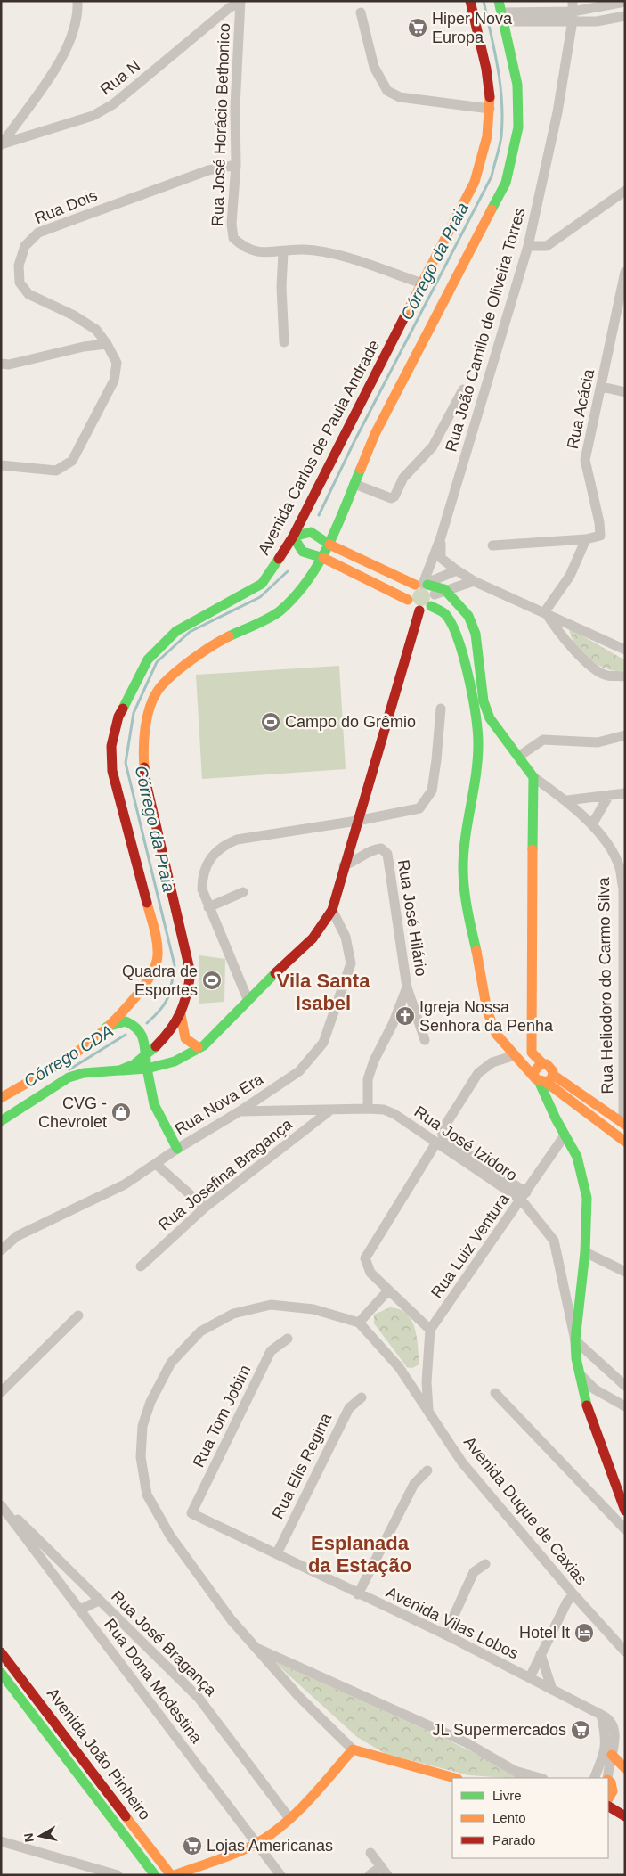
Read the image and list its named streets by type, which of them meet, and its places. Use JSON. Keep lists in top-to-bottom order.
{
  "streets": {
    "main road": ["Rua João Camilo de Oliveira Torres", "Avenida Carlos de Paula Andrade", "Avenida João Pinheiro"],
    "street": [
      "Rua N",
      "Rua José Horácio Bethonico",
      "Rua Dois",
      "Rua Acácia",
      "Rua José Hilário",
      "Rua Heliodoro do Carmo Silva",
      "Rua Nova Era",
      "Rua José Izidoro",
      "Rua Josefina Bragança",
      "Rua Luiz Ventura",
      "Rua Tom Jobim",
      "Rua Elis Regina",
      "Avenida Duque de Caxias",
      "Avenida Vilas Lobos",
      "Rua José Bragança",
      "Rua Dona Modestina"
    ]
  },
  "crossings": [
    ["Rua N", "Rua José Horácio Bethonico"],
    ["Rua José Horácio Bethonico", "Rua Dois"],
    ["Rua José Horácio Bethonico", "Avenida Carlos de Paula Andrade"],
    ["Rua José Hilário", "Rua José Izidoro"],
    ["Rua Nova Era", "Rua José Izidoro"],
    ["Rua José Izidoro", "Rua Josefina Bragança"],
    ["Rua José Izidoro", "Rua Luiz Ventura"],
    ["Rua Tom Jobim", "Avenida Vilas Lobos"],
    ["Rua Elis Regina", "Avenida Vilas Lobos"],
    ["Rua José Bragança", "Rua Dona Modestina"]
  ],
  "districts": ["Vila Santa Isabel", "Esplanada da Estação"],
  "water": ["Córrego da Praia", "Córrego CDA"],
  "places": {
    "supermarket": ["Hiper Nova Europa", "JL Supermercados", "Lojas Americanas"],
    "sports": ["Campo do Grêmio", "Quadra de Esportes"],
    "church": ["Igreja Nossa Senhora da Penha"],
    "shop": ["CVG - Chevrolet"],
    "hotel": ["Hotel It"]
  },
  "legend": ["Livre", "Lento", "Parado"],
  "north": "left"
}
